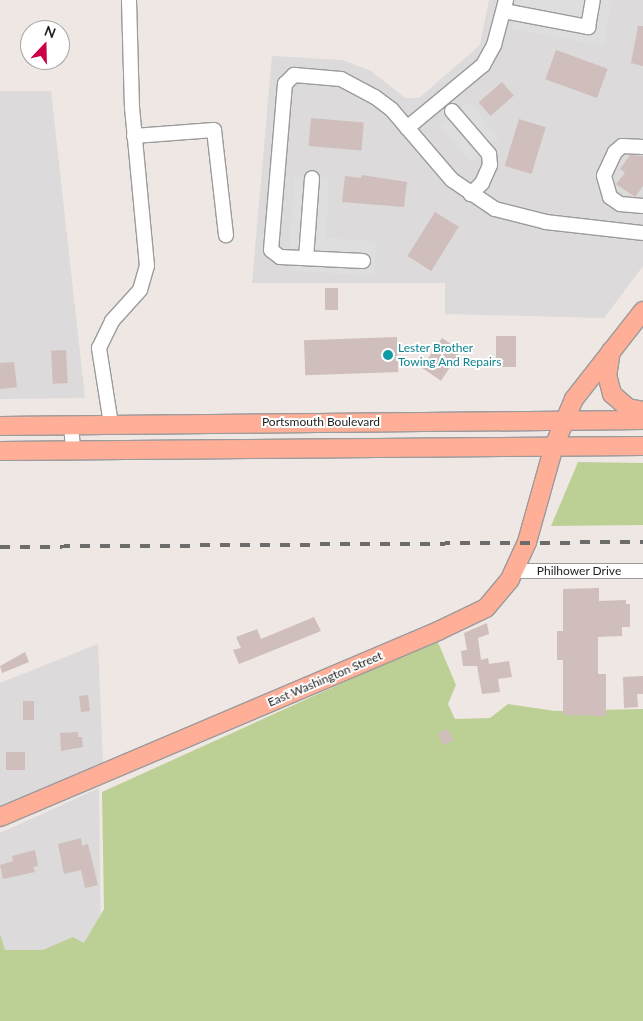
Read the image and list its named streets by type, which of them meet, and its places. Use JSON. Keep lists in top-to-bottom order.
{
  "streets": {
    "main road": ["Portsmouth Boulevard", "East Washington Street"],
    "street": ["Philhower Drive"]
  },
  "crossings": [
    ["Portsmouth Boulevard", "East Washington Street"],
    ["Philhower Drive", "East Washington Street"]
  ],
  "places": ["Lester Brother Towing And Repairs"],
  "north": "top"
}
